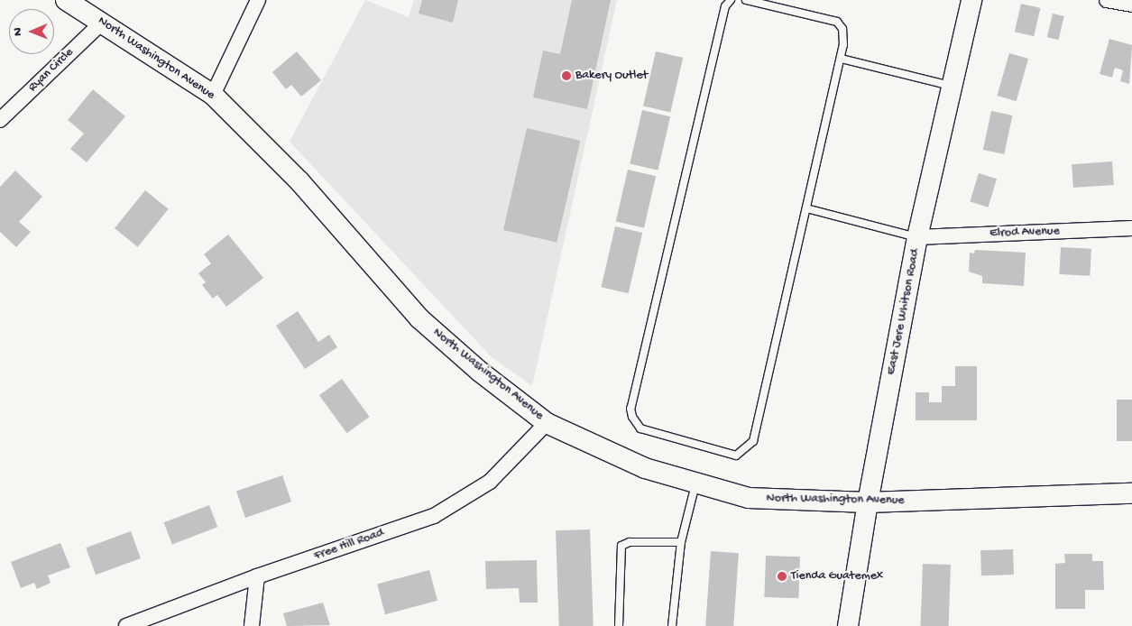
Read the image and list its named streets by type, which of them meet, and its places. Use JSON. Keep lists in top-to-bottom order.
{
  "streets": {
    "main road": ["North Washington Avenue", "East Jere Whitson Road"],
    "street": ["Ryan Circle", "Elrod Avenue", "Free Hill Road"]
  },
  "crossings": [
    ["North Washington Avenue", "Ryan Circle"],
    ["North Washington Avenue", "East Jere Whitson Road"],
    ["North Washington Avenue", "Free Hill Road"],
    ["Elrod Avenue", "East Jere Whitson Road"]
  ],
  "places": ["Bakery Outlet", "Tienda Guatemex"],
  "north": "left"
}
